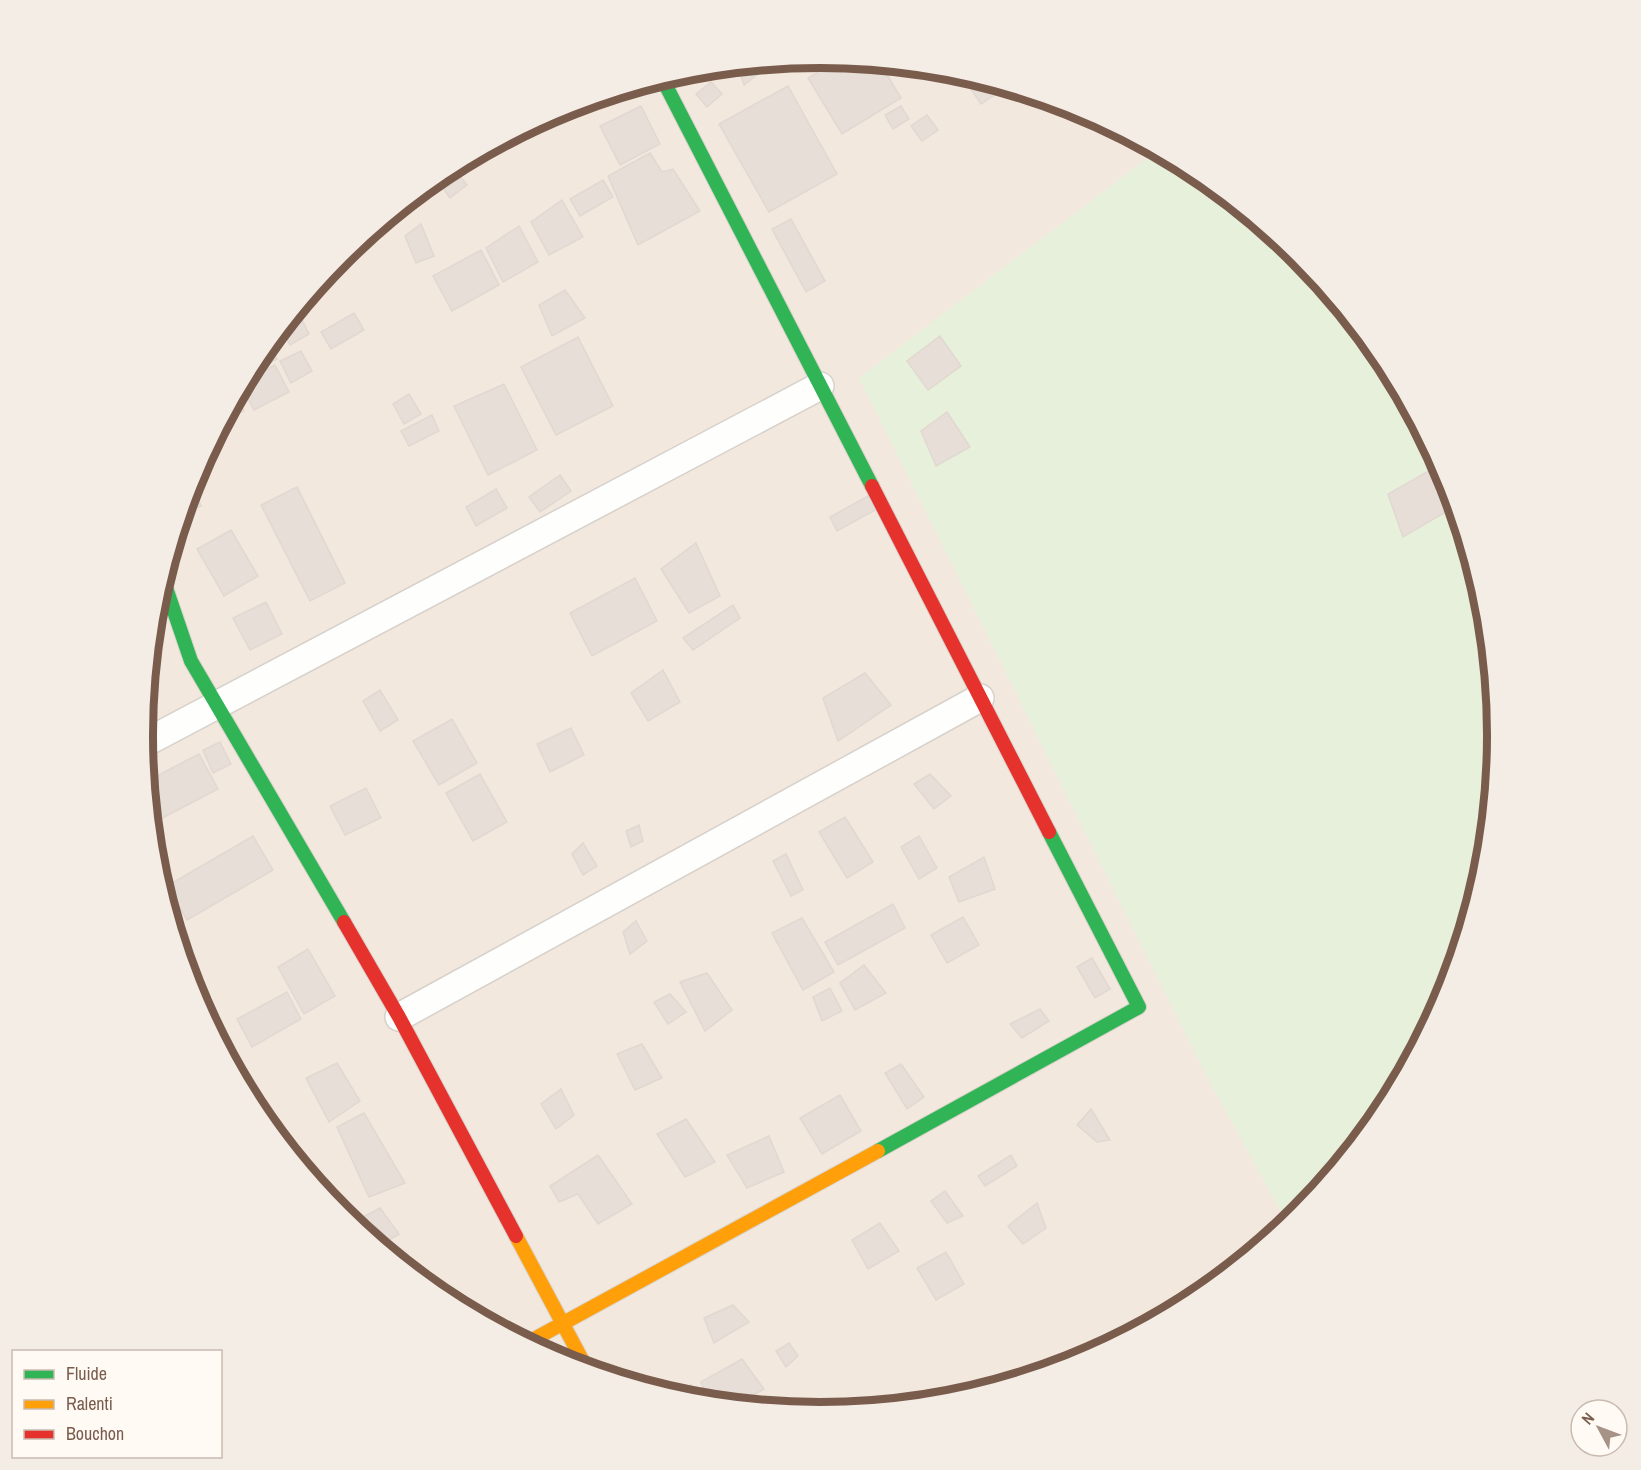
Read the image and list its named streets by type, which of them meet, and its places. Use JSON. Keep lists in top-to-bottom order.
{
  "legend": ["Fluide", "Ralenti", "Bouchon"],
  "north": "top left"
}
